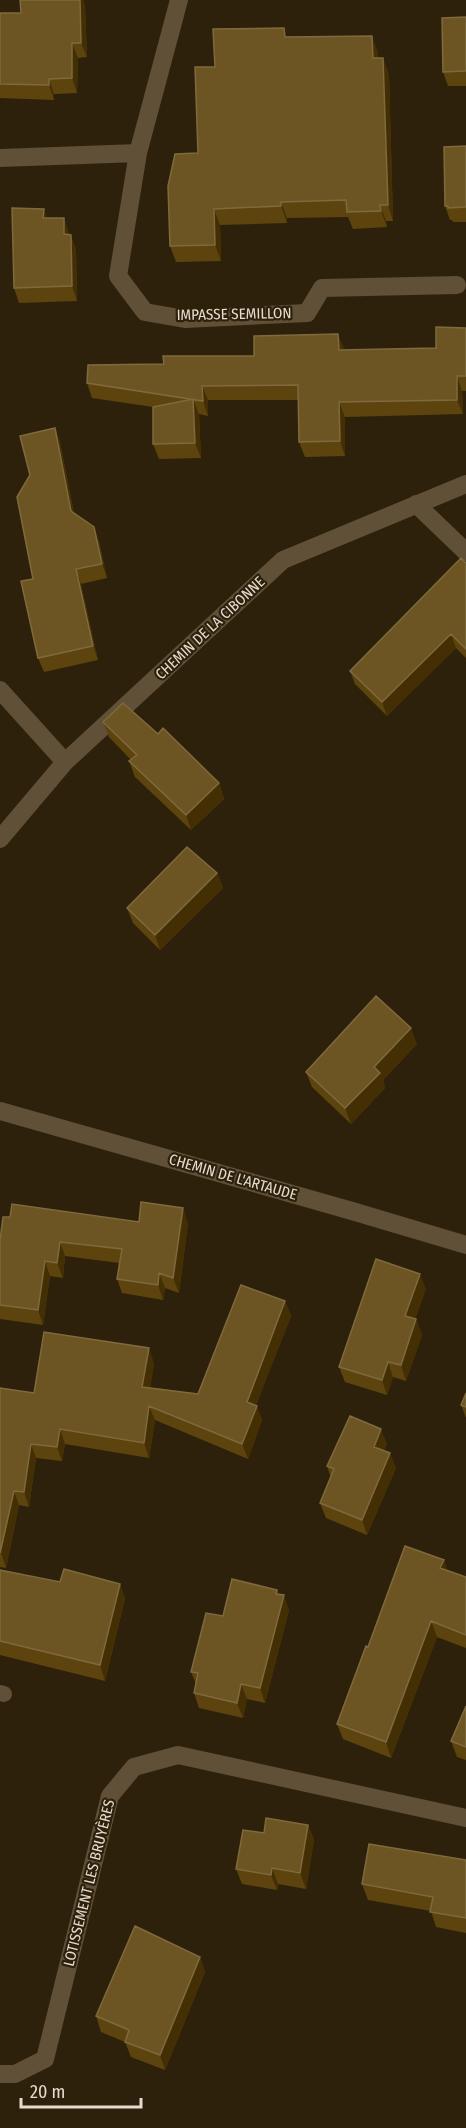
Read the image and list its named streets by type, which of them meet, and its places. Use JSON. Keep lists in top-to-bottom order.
{
  "streets": {
    "street": [
      "IMPASSE SEMILLON",
      "CHEMIN DE LA CIBONNE",
      "CHEMIN DE L'ARTAUDE",
      "LOTISSEMENT LES BRUYÈRES"
    ]
  },
  "scale_bar": "20 m"
}
